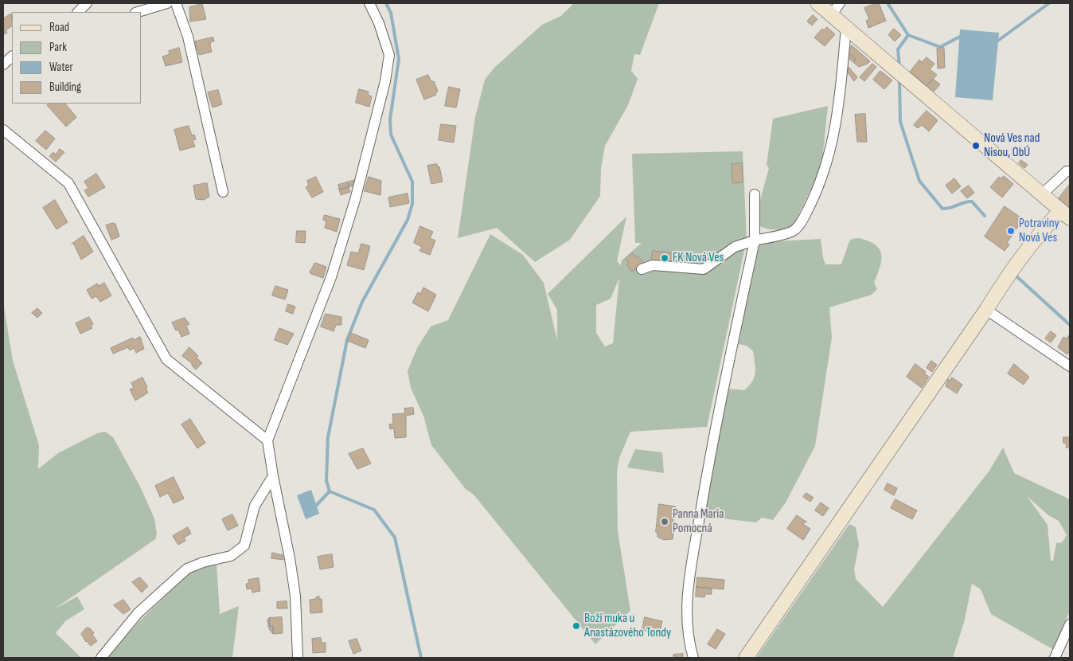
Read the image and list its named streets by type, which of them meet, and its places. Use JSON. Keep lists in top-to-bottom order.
{
  "places": [
    "Nová Ves nad Nisou, ObÚ",
    "Potraviny Nová Ves",
    "FK Nová Ves",
    "Panna Maria Pomocná",
    "Boží muka u Anastázového Tondy"
  ],
  "legend": [
    "Road",
    "Park",
    "Water",
    "Building"
  ]
}
